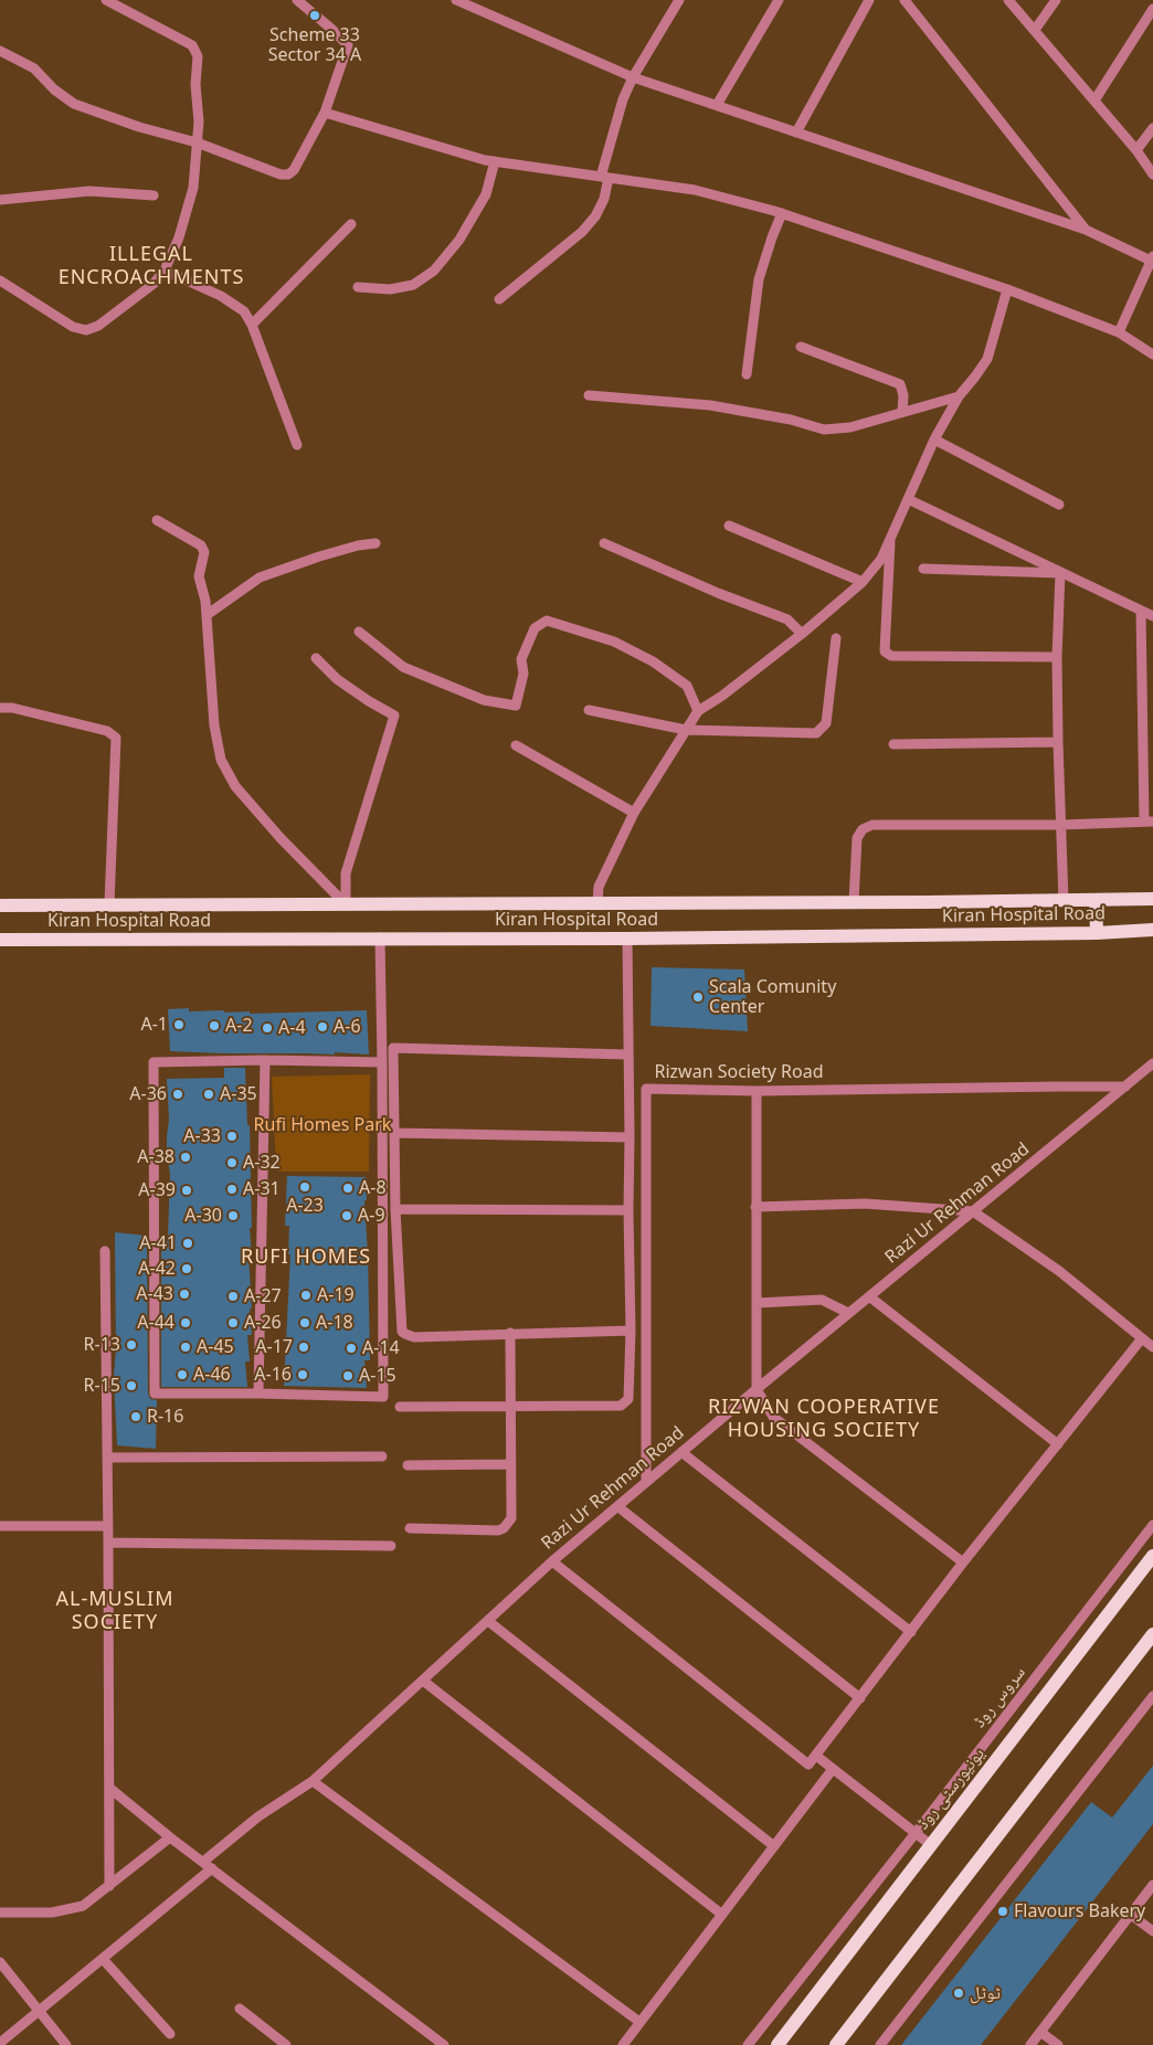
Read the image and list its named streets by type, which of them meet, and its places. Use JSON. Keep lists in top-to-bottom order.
{
  "streets": {
    "main road": ["Kiran Hospital Road", "یونیورسٹی روڈ"],
    "street": ["Rizwan Society Road", "Razi Ur Rehman Road", "سروس روڈ"]
  },
  "crossings": [
    ["Rizwan Society Road", "Razi Ur Rehman Road"]
  ],
  "districts": [
    "ILLEGAL ENCROACHMENTS",
    "RUFI HOMES",
    "RIZWAN COOPERATIVE HOUSING SOCIETY",
    "AL-MUSLIM SOCIETY"
  ],
  "parks": ["Rufi Homes Park"],
  "places": [
    "Scheme 33 Sector 34 A",
    "Scala Comunity Center",
    "A-1",
    "A-2",
    "A-6",
    "A-4",
    "A-36",
    "A-35",
    "A-33",
    "A-38",
    "A-32",
    "A-23",
    "A-8",
    "A-31",
    "A-39",
    "A-30",
    "A-9",
    "A-41",
    "A-42",
    "A-43",
    "A-19",
    "A-27",
    "A-44",
    "A-26",
    "A-18",
    "R-13",
    "A-45",
    "A-17",
    "A-14",
    "A-46",
    "A-16",
    "A-15",
    "R-15",
    "R-16",
    "Flavours Bakery",
    "ٹوٹل"
  ]
}
